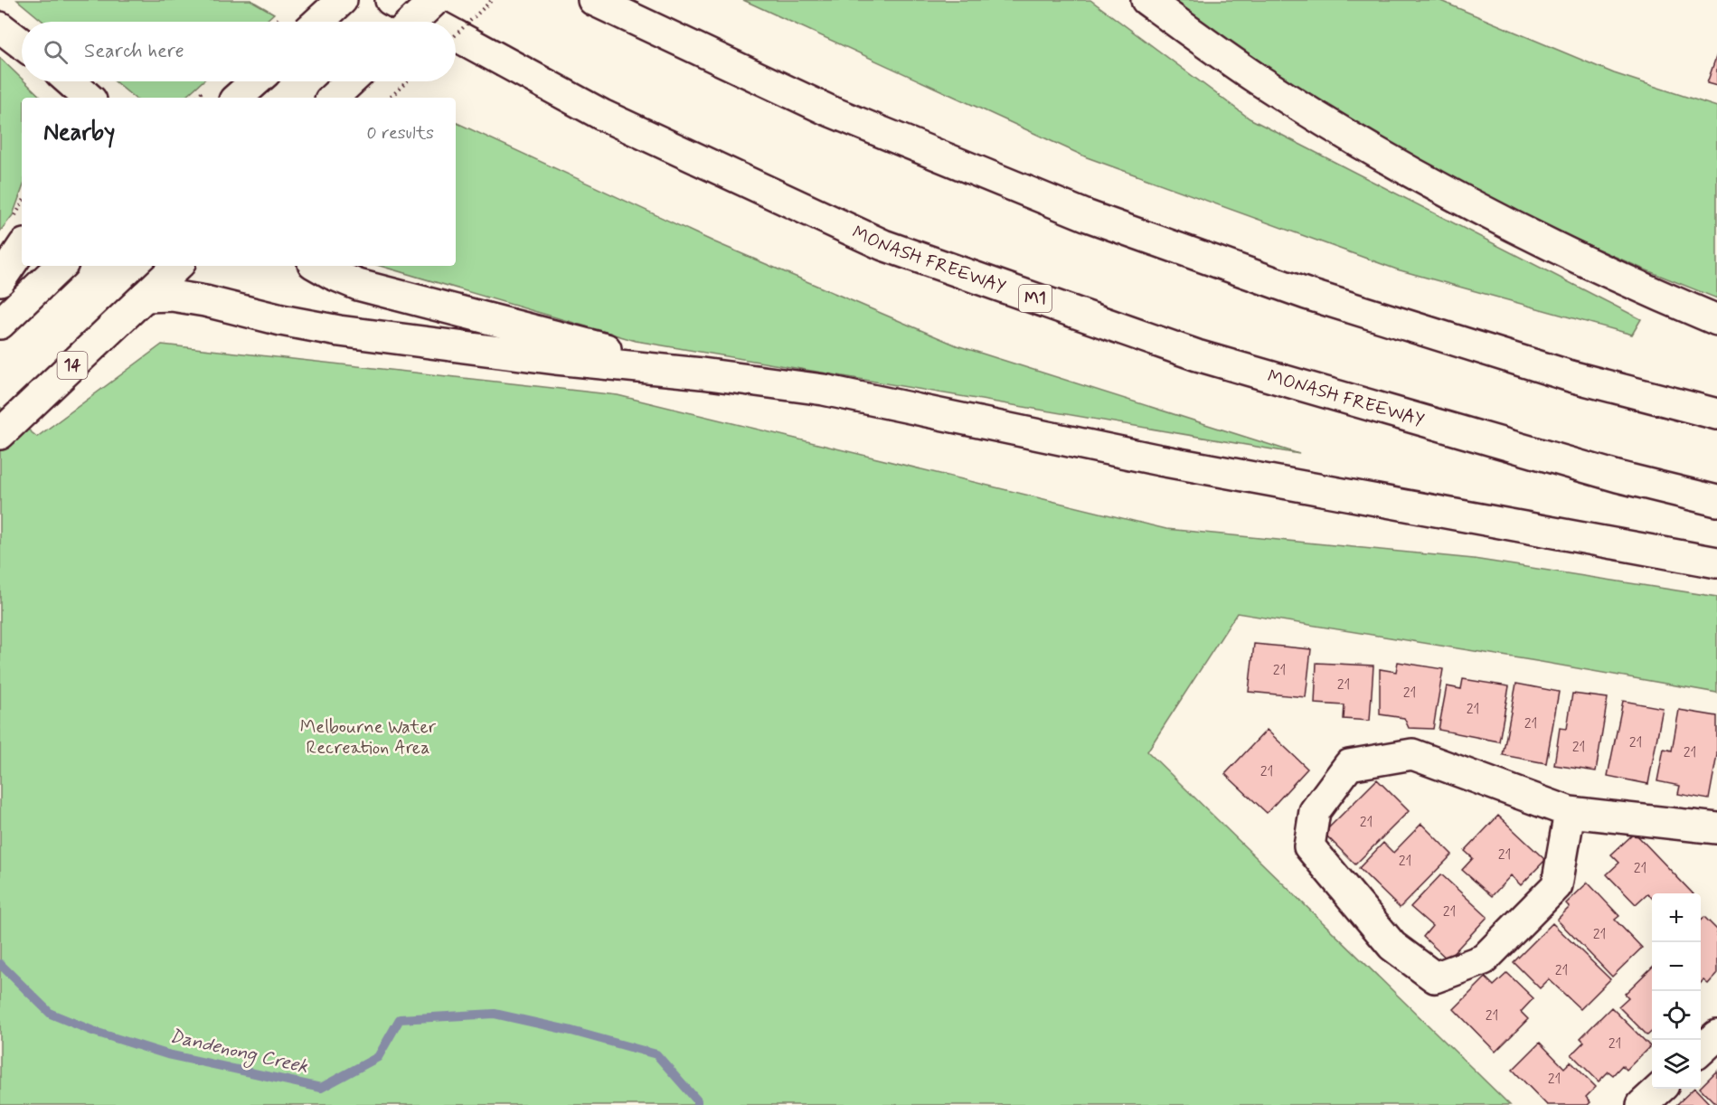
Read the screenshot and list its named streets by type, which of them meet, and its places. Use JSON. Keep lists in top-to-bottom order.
{
  "streets": {
    "main road": ["MONASH FREEWAY", "M1", "14"]
  },
  "water": ["Dandenong Creek"],
  "parks": ["Melbourne Water Recreation Area"],
  "house_numbers": [
    "21",
    "21",
    "21",
    "21",
    "21",
    "21",
    "21",
    "21",
    "21",
    "21",
    "21",
    "21",
    "21",
    "21",
    "21",
    "21",
    "21",
    "21",
    "21"
  ],
  "page": {
    "search": "Search here",
    "heading": ["Nearby", "0 results"],
    "map_buttons": ["+", "−"]
  }
}
